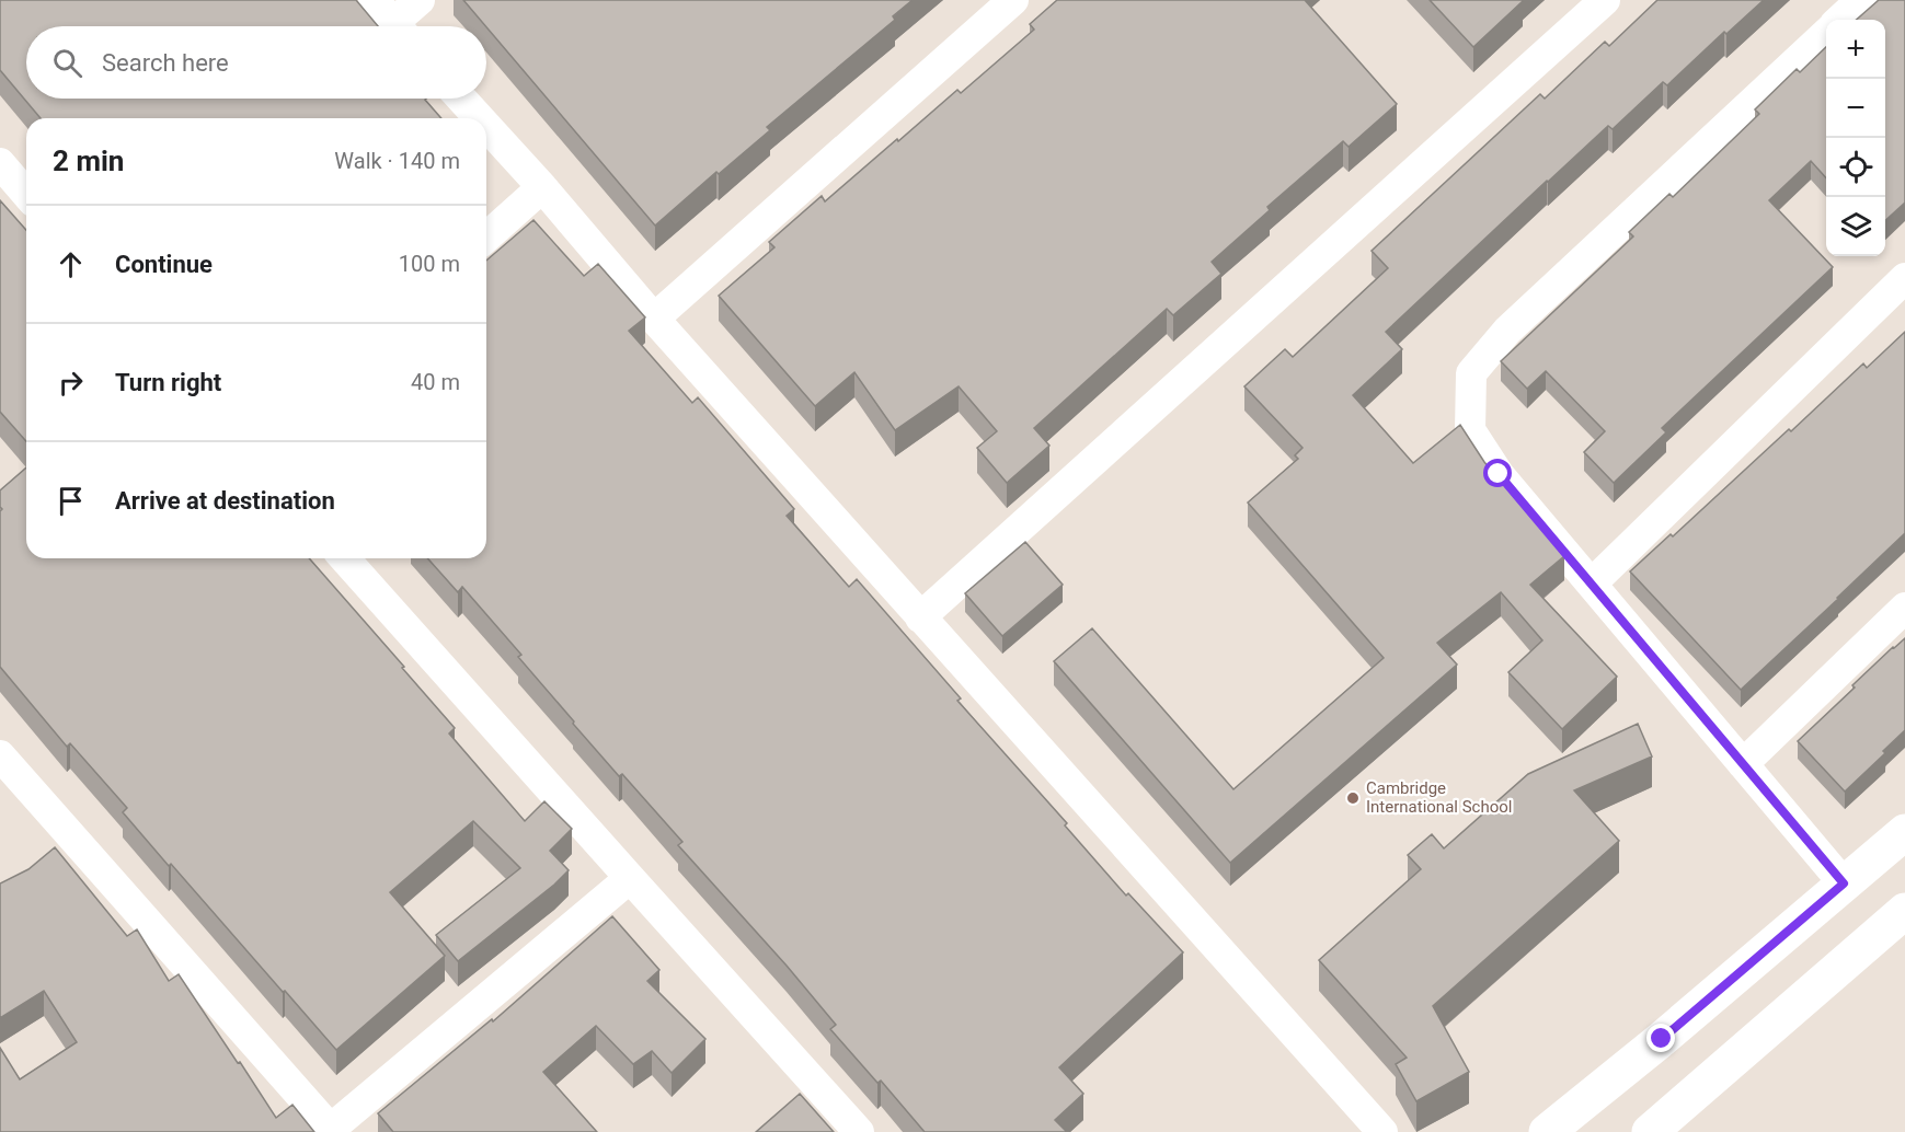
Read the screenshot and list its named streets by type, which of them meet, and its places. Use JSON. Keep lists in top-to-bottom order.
{
  "places": ["Cambridge International School"],
  "page": {
    "map_buttons": ["+", "−"],
    "search": "Search here",
    "heading": ["2 min", "Walk · 140 m"],
    "list": [
      ["Continue", "100 m"],
      ["Turn right", "40 m"],
      "Arrive at destination"
    ]
  }
}
